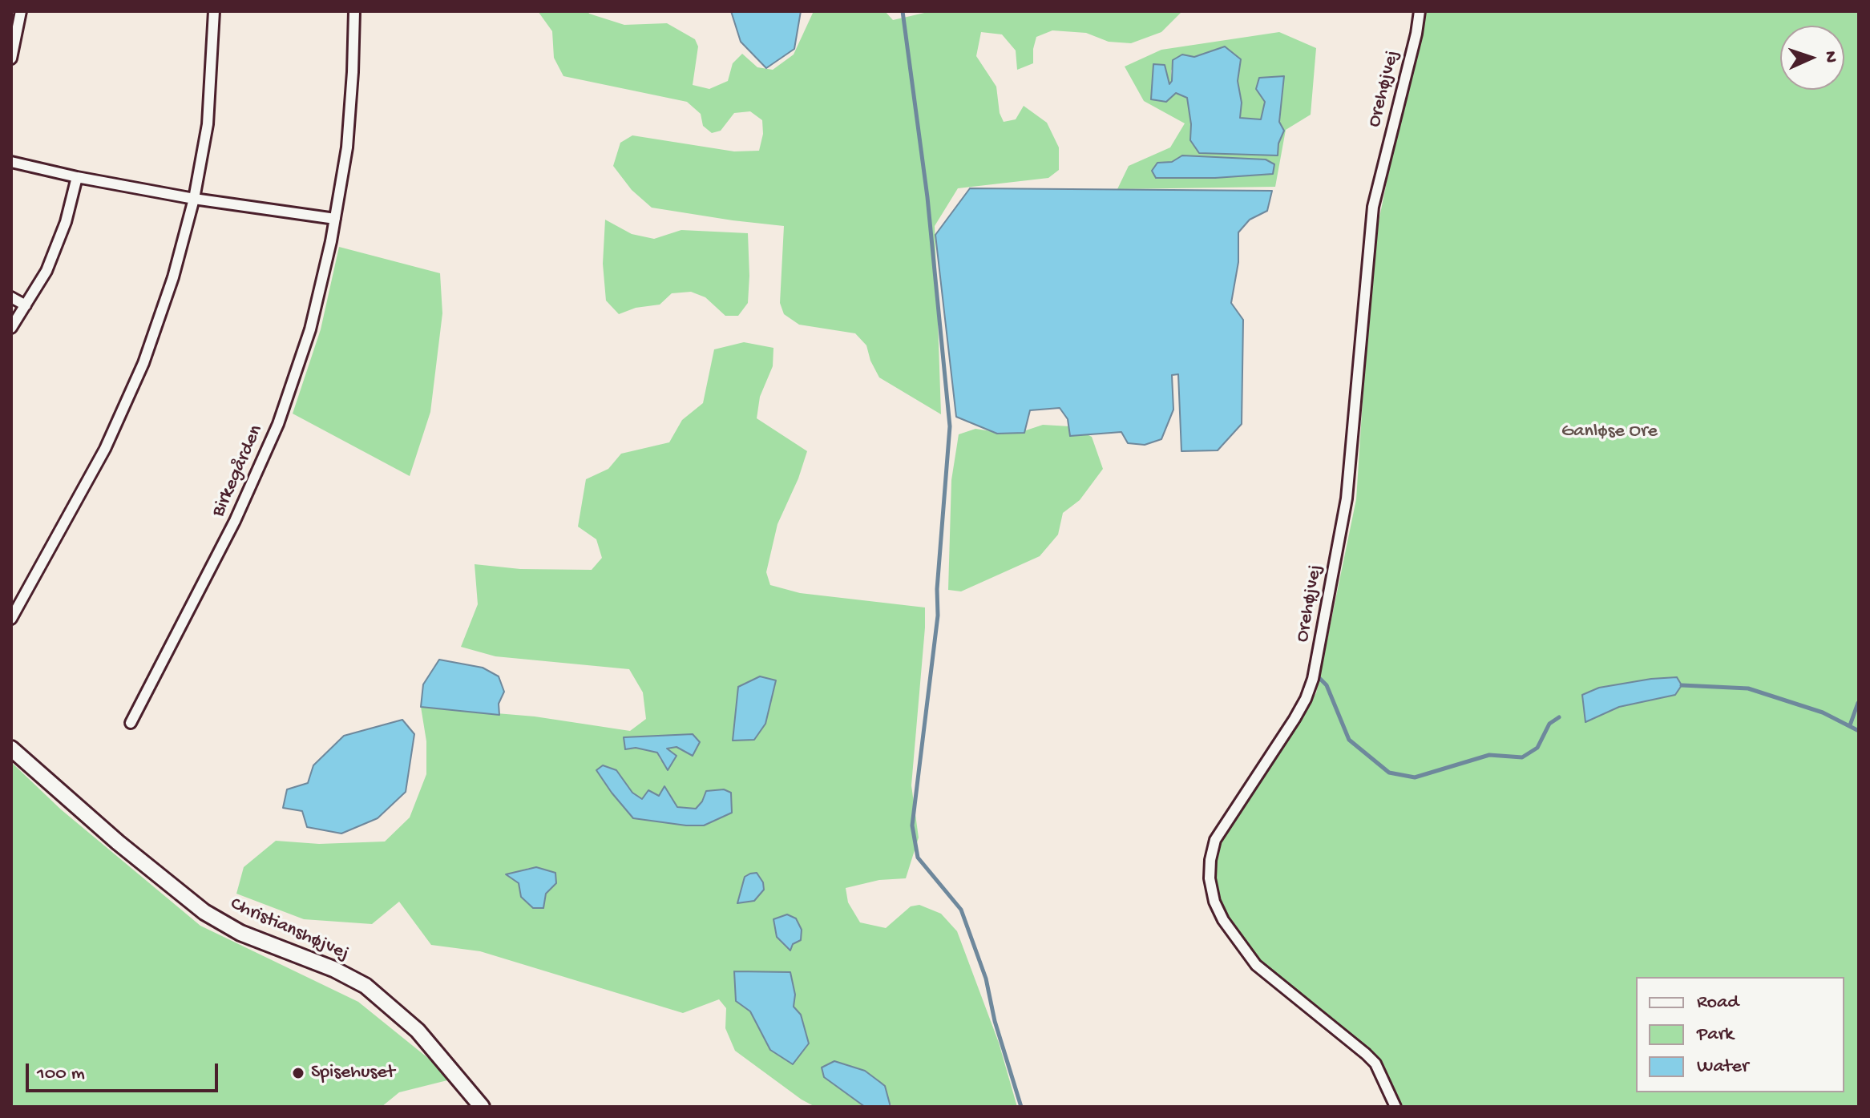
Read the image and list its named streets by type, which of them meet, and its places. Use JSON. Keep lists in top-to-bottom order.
{
  "streets": {
    "street": ["Orehøjvej", "Birkegården", "Christianshøjvej"]
  },
  "parks": ["Ganløse Ore"],
  "places": ["Spisehuset"],
  "legend": ["Road", "Park", "Water"],
  "scale_bar": "100 m",
  "north": "right"
}
